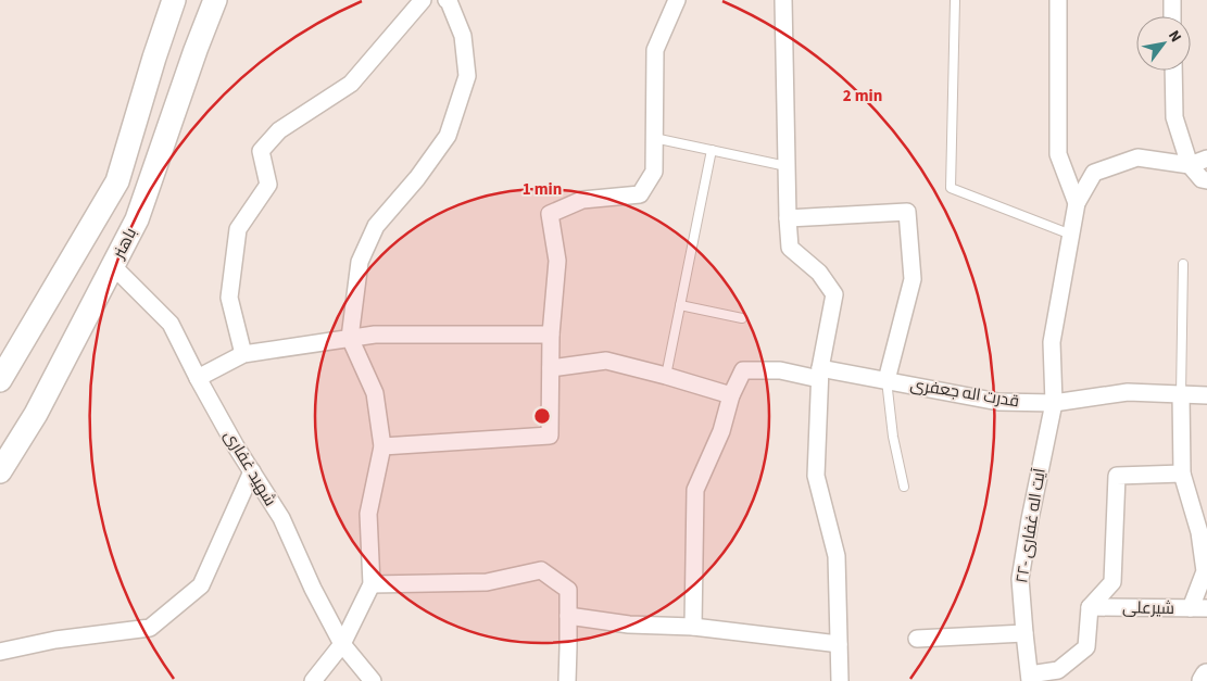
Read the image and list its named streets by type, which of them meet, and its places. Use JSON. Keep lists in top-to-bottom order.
{
  "streets": {
    "main road": ["باهنر"],
    "street": [
      "قدرت اله جعفری",
      "شهید غفاری",
      "۲۲- آیت اله غفاری",
      "شیرعلی"
    ]
  },
  "crossings": [
    ["باهنر", "شهید غفاری"],
    ["قدرت اله جعفری", "۲۲- آیت اله غفاری"]
  ],
  "north": "top right",
  "rings": ["2 min", "1 min"]
}
